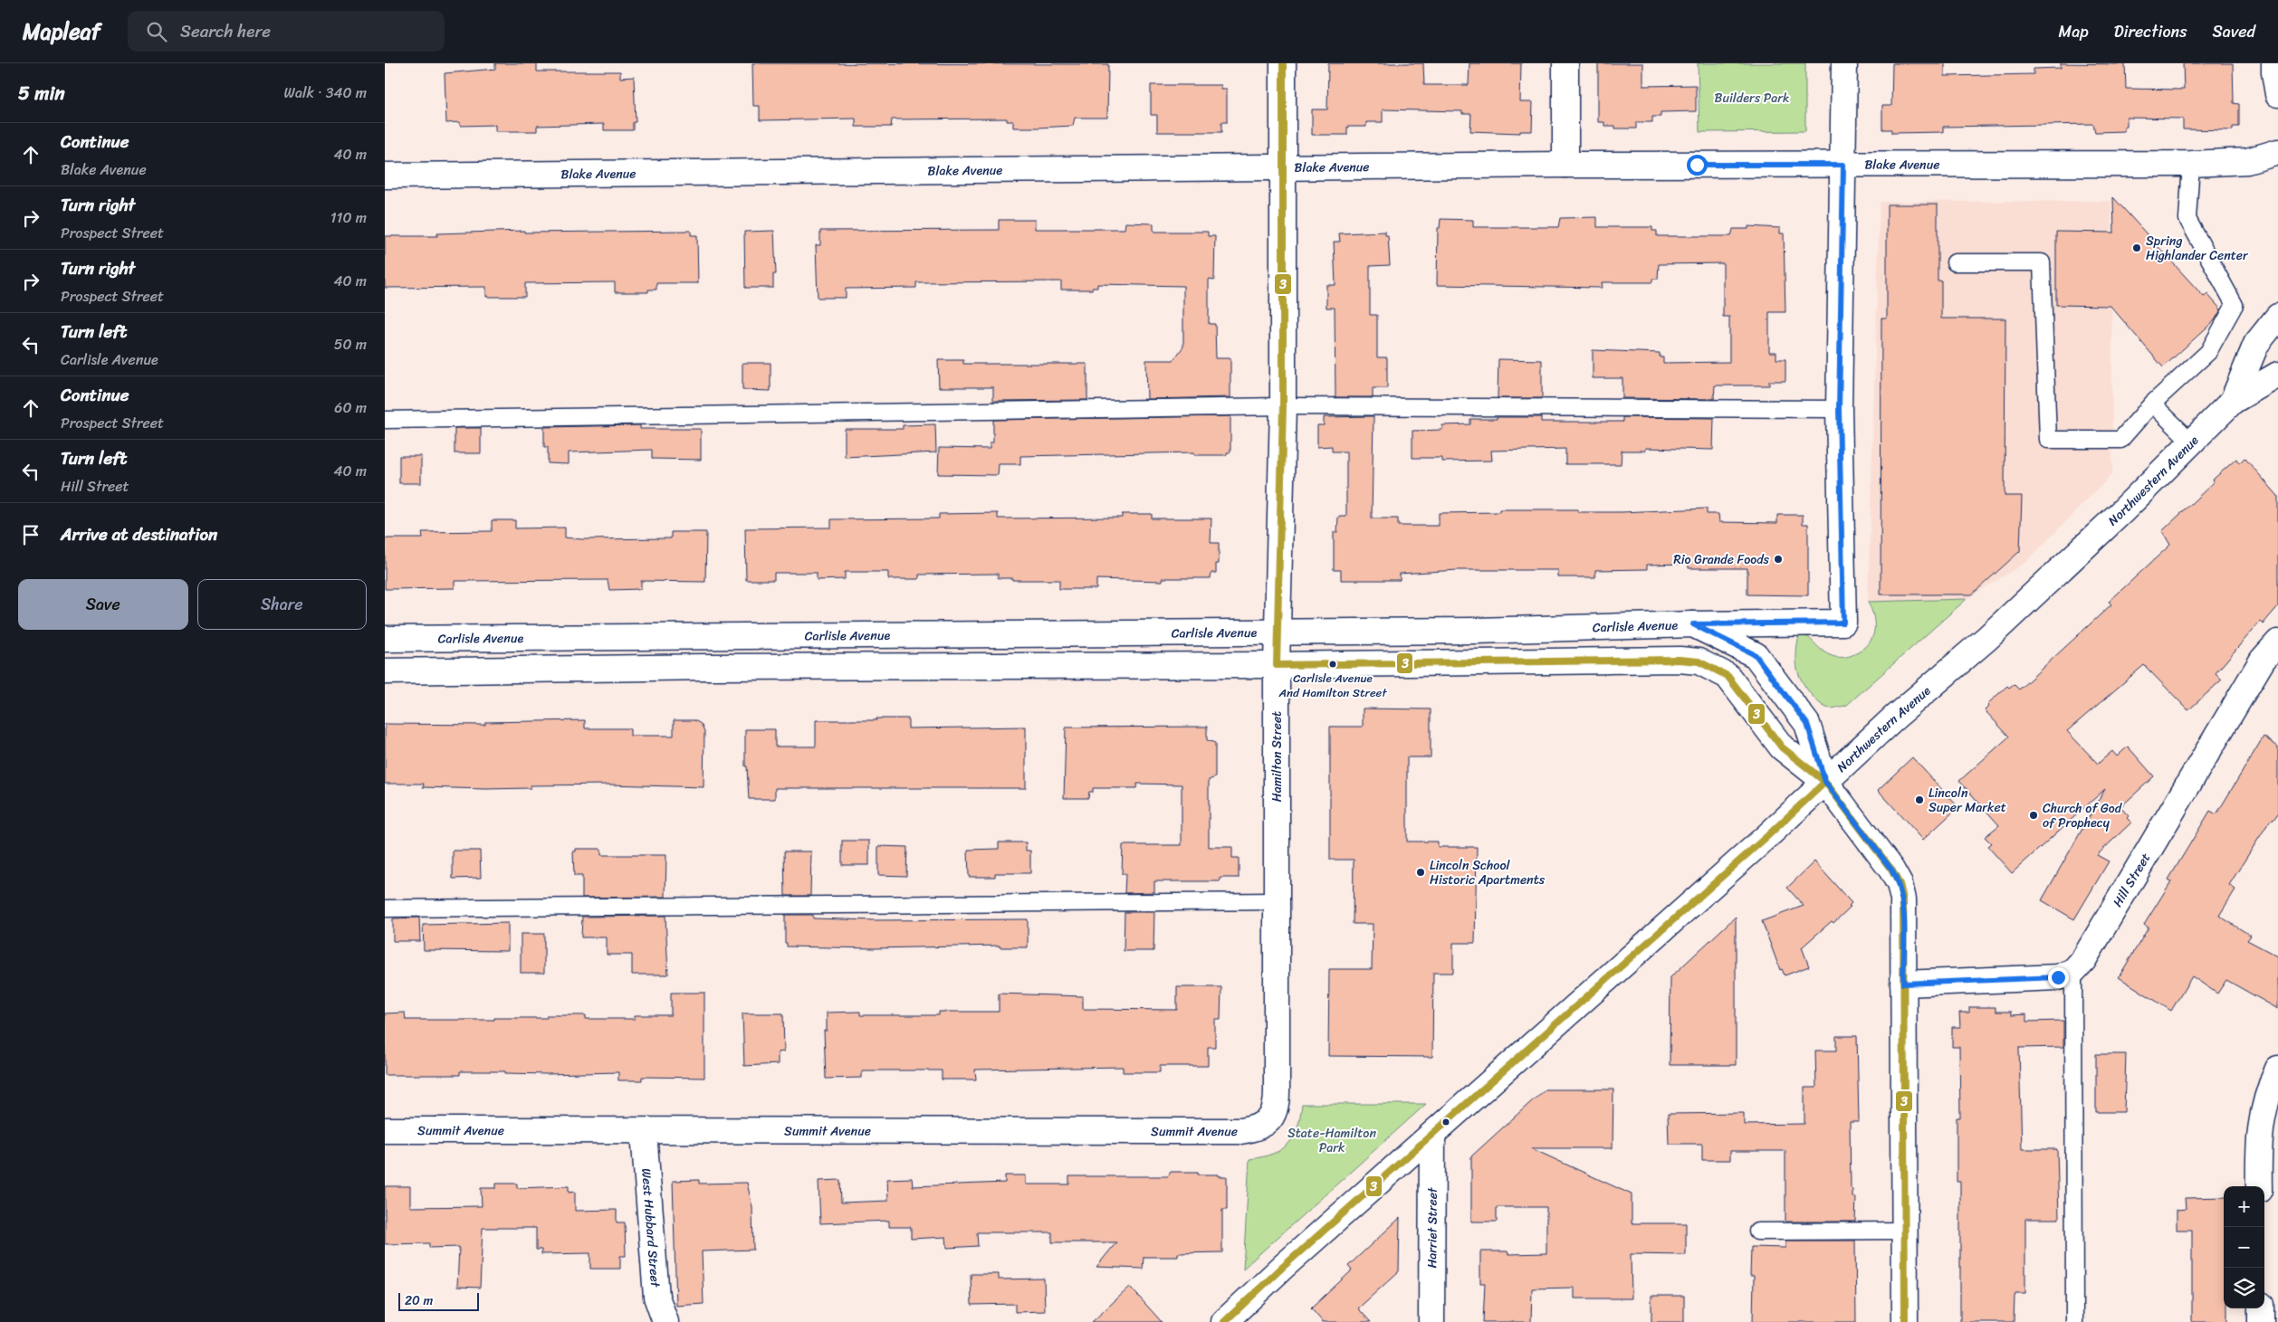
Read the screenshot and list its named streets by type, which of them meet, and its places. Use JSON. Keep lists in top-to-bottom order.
{
  "streets": {
    "street": [
      "Blake Avenue",
      "Northwestern Avenue",
      "Carlisle Avenue",
      "Hamilton Street",
      "Hill Street",
      "Summit Avenue",
      "West Hubbard Street",
      "Harriet Street"
    ]
  },
  "crossings": [
    ["Blake Avenue", "Hamilton Street"],
    ["Northwestern Avenue", "Carlisle Avenue"],
    ["Northwestern Avenue", "Harriet Street"],
    ["Carlisle Avenue", "Hamilton Street"],
    ["Hamilton Street", "Summit Avenue"],
    ["Summit Avenue", "West Hubbard Street"]
  ],
  "parks": ["Builders Park", "State-Hamilton Park"],
  "places": [
    "Spring Highlander Center",
    "Rio Grande Foods",
    "Carlisle Avenue And Hamilton Street",
    "Lincoln Super Market",
    "Church of God of Prophecy",
    "Lincoln School Historic Apartments"
  ],
  "lines": ["transit line 3"],
  "scale_bar": "20 m",
  "page": {
    "header": "Mapleaf",
    "search": "Search here",
    "nav": ["Map", "Directions", "Saved"],
    "heading": ["5 min", "Walk · 340 m"],
    "list": [
      ["Continue", "Blake Avenue", "40 m"],
      ["Turn right", "Prospect Street", "110 m"],
      ["Turn right", "Prospect Street", "40 m"],
      ["Turn left", "Carlisle Avenue", "50 m"],
      ["Continue", "Prospect Street", "60 m"],
      ["Turn left", "Hill Street", "40 m"],
      "Arrive at destination"
    ],
    "buttons": ["Save", "Share"],
    "map_buttons": ["+", "−"],
    "scale": "20 m"
  }
}
